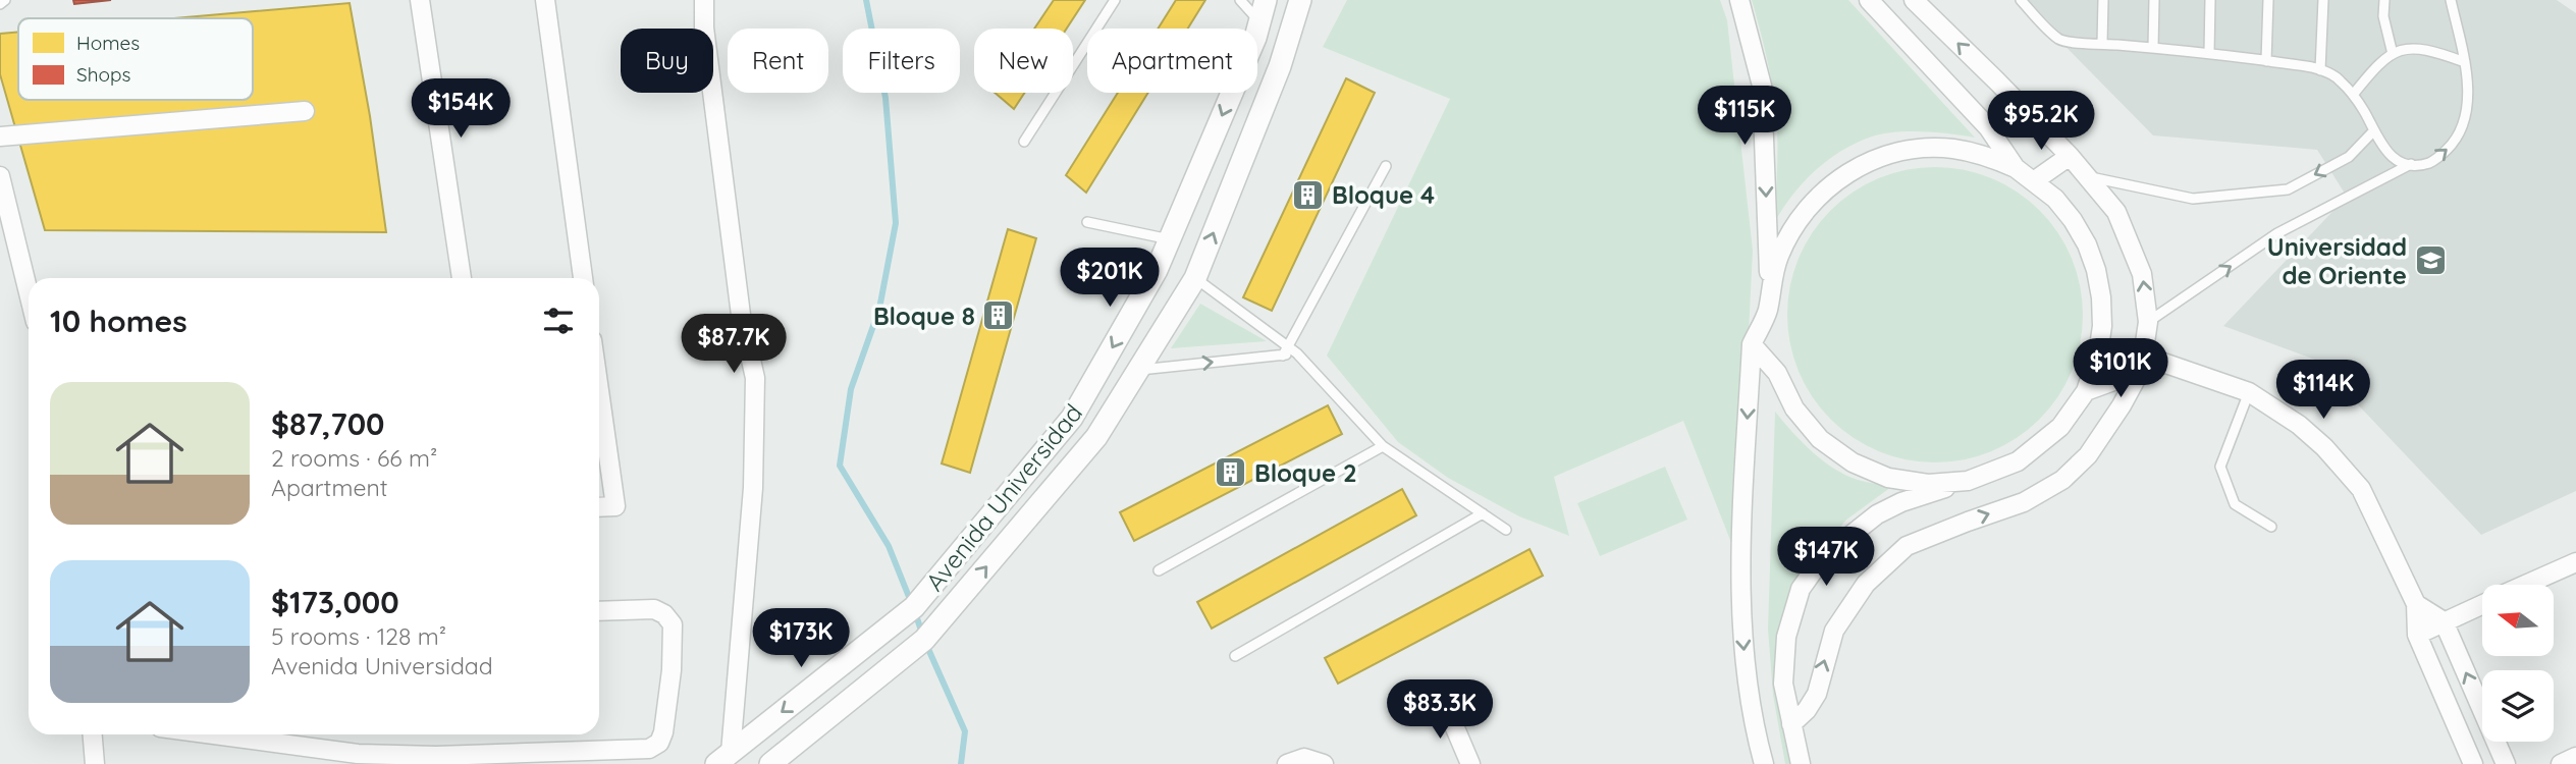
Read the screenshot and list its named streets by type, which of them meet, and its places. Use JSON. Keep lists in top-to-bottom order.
{
  "streets": {
    "street": ["Avenida Universidad"]
  },
  "places": {
    "building": ["Bloque 4", "Bloque 8", "Bloque 2"],
    "school or university": ["Universidad de Oriente"]
  },
  "legend": ["Homes", "Shops"],
  "north": "left",
  "page": {
    "chip": [
      "Buy",
      "Rent",
      "Filters",
      "New",
      "Apartment"
    ],
    "price": [
      "$154K",
      "$115K",
      "$95.2K",
      "$201K",
      "$87.7K",
      "$101K",
      "$114K",
      "$147K",
      "$173K",
      "$83.3K"
    ],
    "heading": "10 homes",
    "list": [
      {
        "name": "$87,700",
        "note": "2 rooms · 66 m² · Apartment"
      },
      {
        "name": "$173,000",
        "note": "5 rooms · 128 m² · Avenida Universidad"
      }
    ]
  }
}
